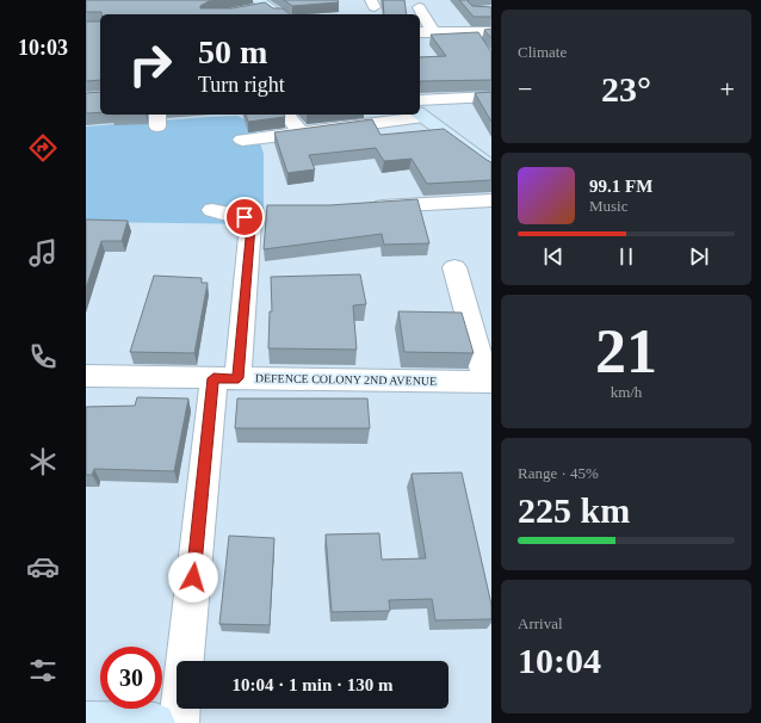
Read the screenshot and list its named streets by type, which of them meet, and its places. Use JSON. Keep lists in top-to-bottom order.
{
  "streets": {
    "street": ["DEFENCE COLONY 2ND AVENUE"]
  },
  "page": {
    "tabs": "10:03",
    "tile": [
      "Climate",
      ["21", "km/h"],
      ["Range · 45%", "225 km"],
      ["Arrival", "10:04"]
    ],
    "turn": ["50 m", "Turn right"],
    "heat": ["−", "23°", "+"],
    "song": ["99.1 FM", "Music"],
    "limit": "30",
    "trip": "10:04 · 1 min · 130 m"
  }
}
